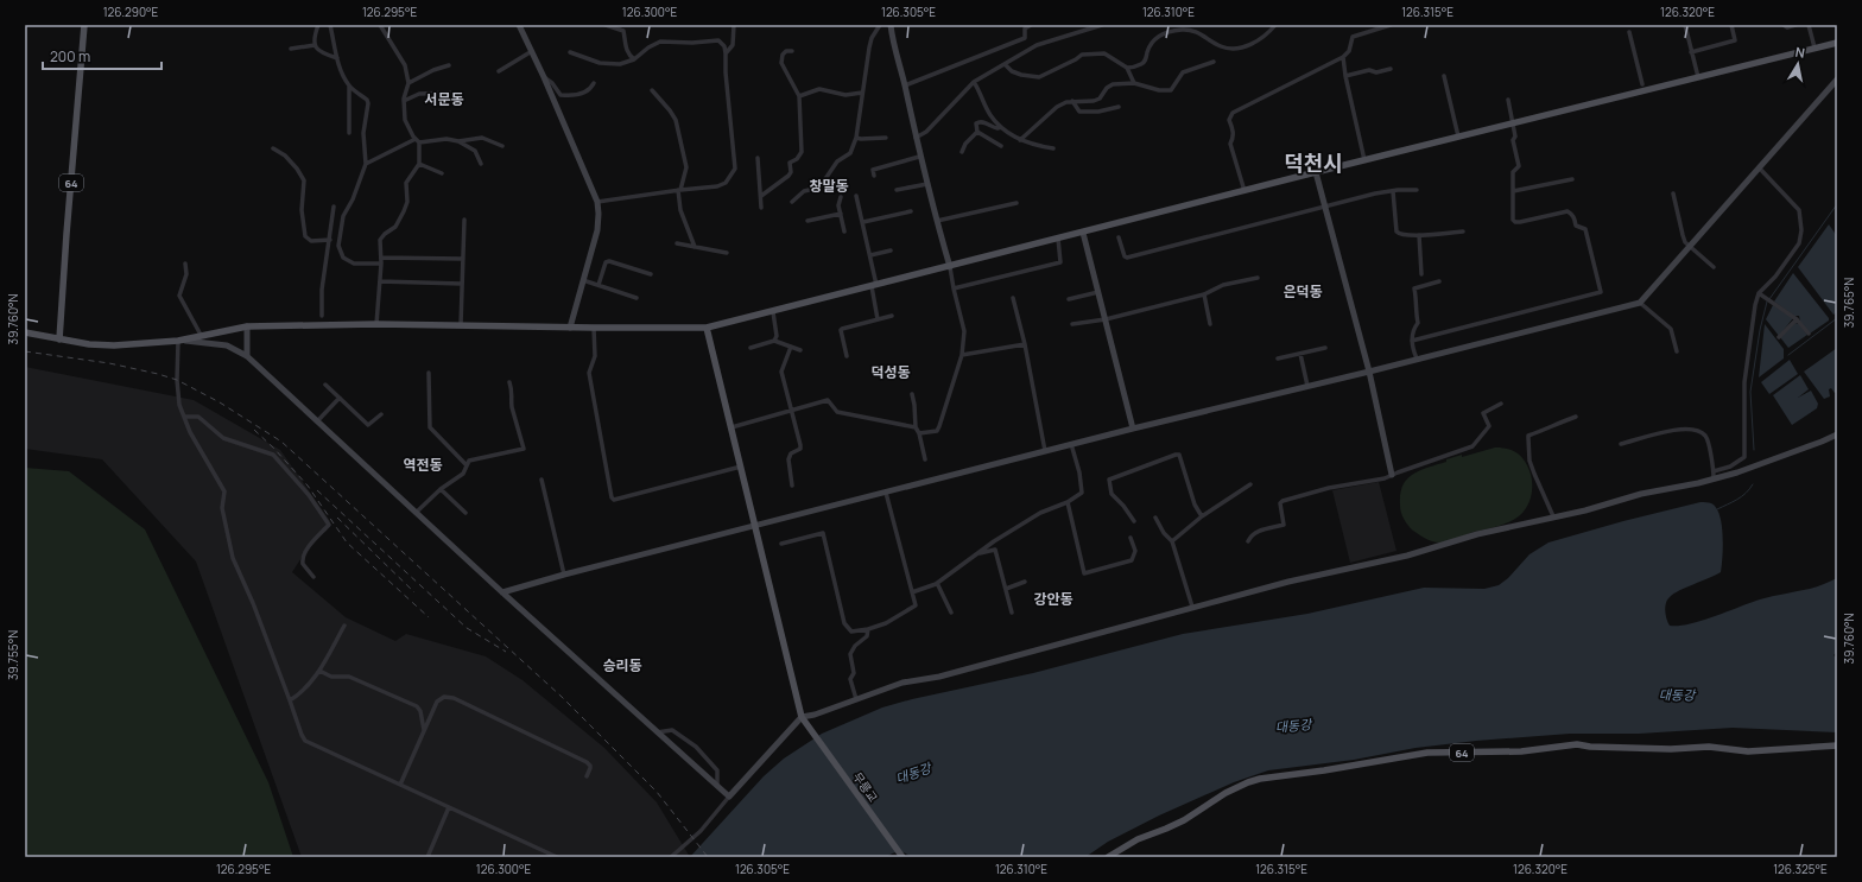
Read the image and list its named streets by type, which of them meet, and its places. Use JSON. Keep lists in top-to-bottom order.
{
  "streets": {
    "main road": ["64", "무릉교"]
  },
  "districts": [
    "서문동",
    "덕천시",
    "창말동",
    "은덕동",
    "덕성동",
    "역전동",
    "강안동",
    "승리동"
  ],
  "water": ["대동강"],
  "scale_bar": "200 m",
  "north": "top",
  "coordinates": [
    "126.290°E",
    "126.295°E",
    "126.300°E",
    "126.305°E",
    "126.310°E",
    "126.315°E",
    "126.320°E",
    "39.765°N",
    "39.760°N",
    "39.755°N",
    "126.325°E"
  ]
}
